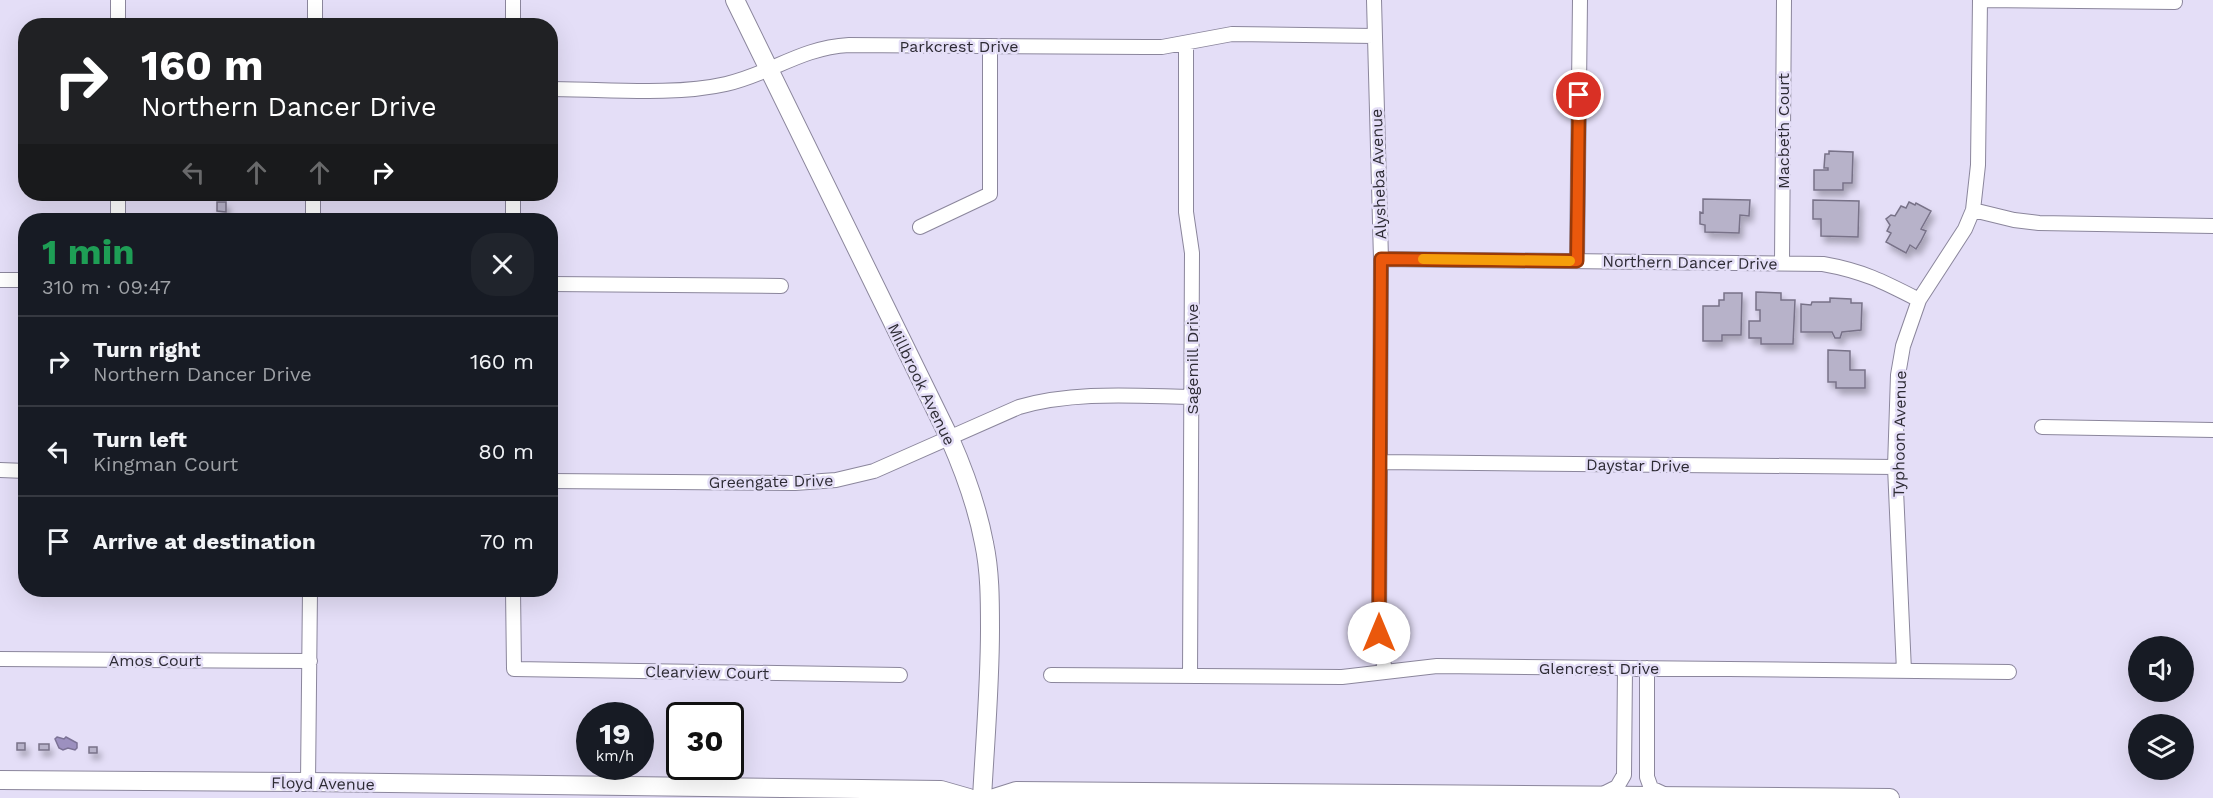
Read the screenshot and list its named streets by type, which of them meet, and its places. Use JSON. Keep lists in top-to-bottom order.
{
  "streets": {
    "street": [
      "Parkcrest Drive",
      "Macbeth Court",
      "Alysheba Avenue",
      "Northern Dancer Drive",
      "Sagemill Drive",
      "Millbrook Avenue",
      "Typhoon Avenue",
      "Daystar Drive",
      "Greengate Drive",
      "Amos Court",
      "Glencrest Drive",
      "Clearview Court",
      "Floyd Avenue"
    ]
  },
  "crossings": [
    ["Parkcrest Drive", "Alysheba Avenue"],
    ["Parkcrest Drive", "Sagemill Drive"],
    ["Parkcrest Drive", "Millbrook Avenue"],
    ["Macbeth Court", "Northern Dancer Drive"],
    ["Alysheba Avenue", "Northern Dancer Drive"],
    ["Alysheba Avenue", "Daystar Drive"],
    ["Alysheba Avenue", "Glencrest Drive"],
    ["Northern Dancer Drive", "Typhoon Avenue"],
    ["Sagemill Drive", "Greengate Drive"],
    ["Sagemill Drive", "Glencrest Drive"],
    ["Millbrook Avenue", "Greengate Drive"],
    ["Typhoon Avenue", "Daystar Drive"],
    ["Typhoon Avenue", "Glencrest Drive"]
  ],
  "page": {
    "turn": ["160 m", "Northern Dancer Drive"],
    "heading": ["1 min", "310 m · 09:47"],
    "list": [
      {
        "name": "Turn right",
        "note": "Northern Dancer Drive",
        "value": "160 m"
      },
      {
        "name": "Turn left",
        "note": "Kingman Court",
        "value": "80 m"
      },
      {
        "name": "Arrive at destination",
        "value": "70 m"
      }
    ],
    "speed": "19 km/h",
    "limit": "30"
  }
}
